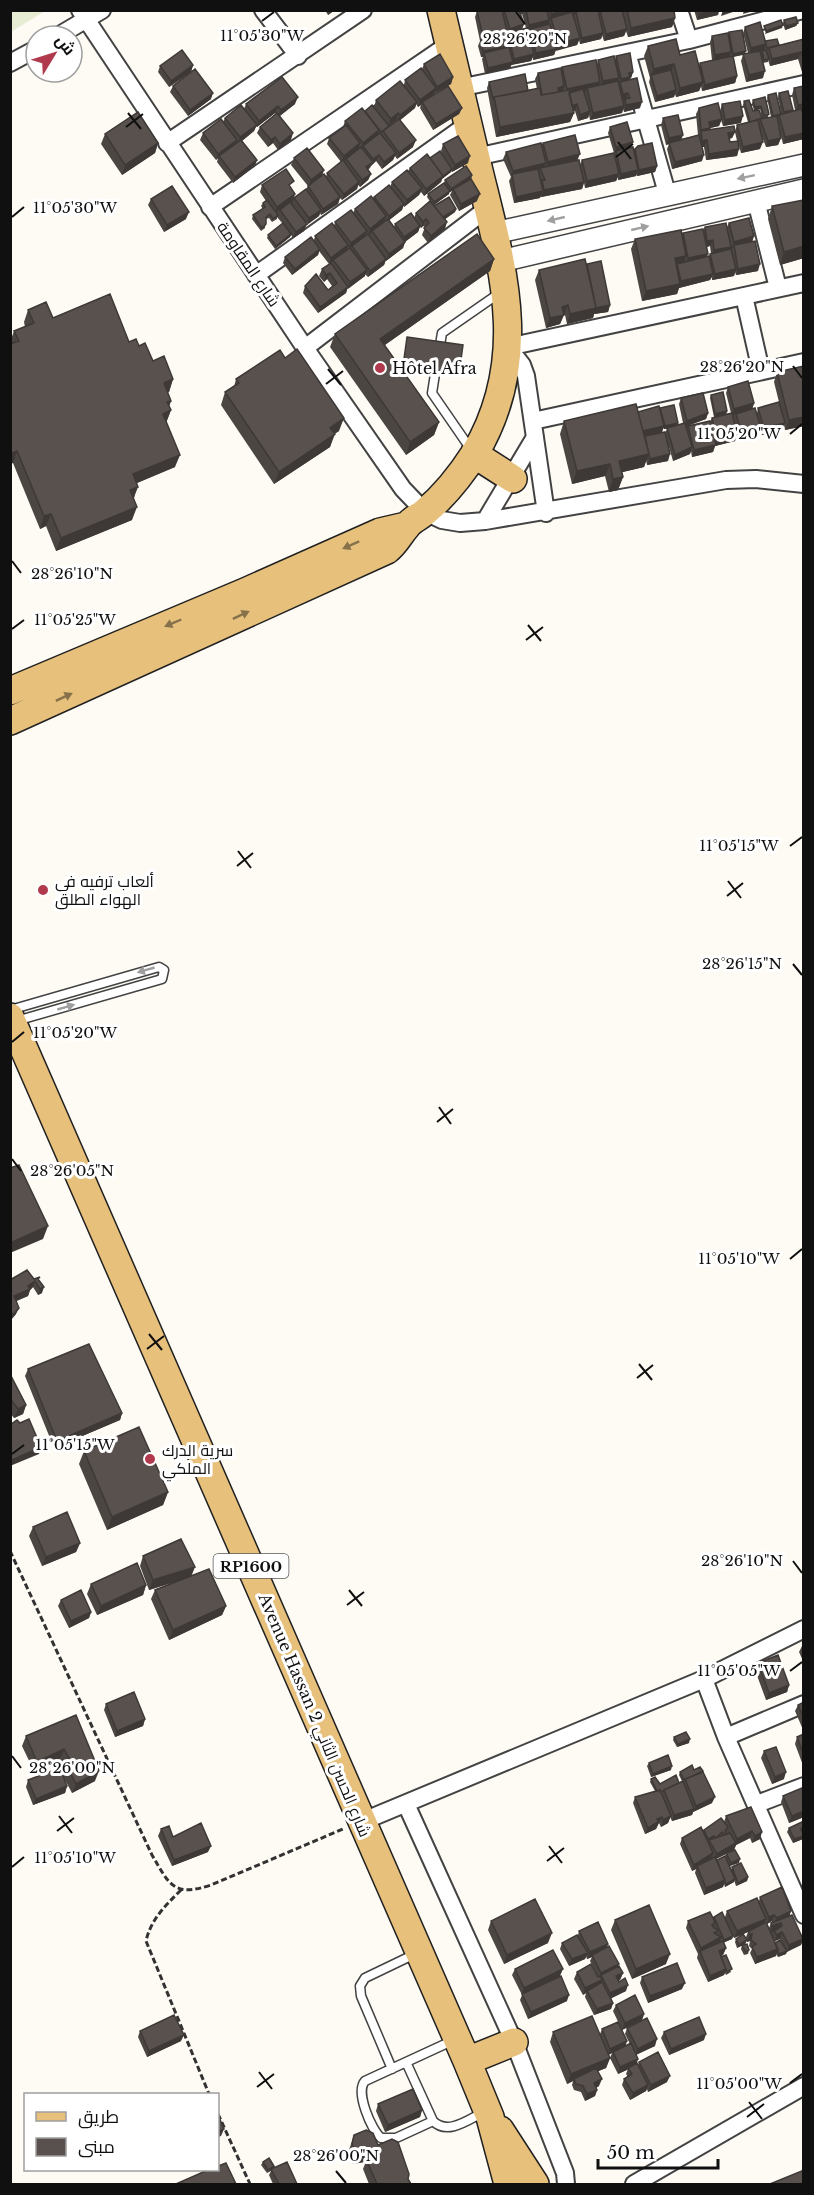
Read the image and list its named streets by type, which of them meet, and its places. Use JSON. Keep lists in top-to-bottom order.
{
  "streets": {
    "main road": ["RP1600", "Avenue Hassan 2 شارع الحسن الثاني"],
    "street": ["شارع المقاومة"]
  },
  "places": ["Hôtel Afra", "ألعاب ترفيه في الهواء الطلق", "سرية الدرك الملكي"],
  "legend": ["طريق", "مبنى"],
  "scale_bar": "50 m",
  "north": "top right",
  "coordinates": [
    "11°05'30\"W",
    "28°26'20\"N",
    "11°05'20\"W",
    "28°26'10\"N",
    "11°05'25\"W",
    "11°05'15\"W",
    "28°26'15\"N",
    "28°26'05\"N",
    "11°05'10\"W",
    "11°05'05\"W",
    "28°26'00\"N",
    "11°05'00\"W"
  ]
}
